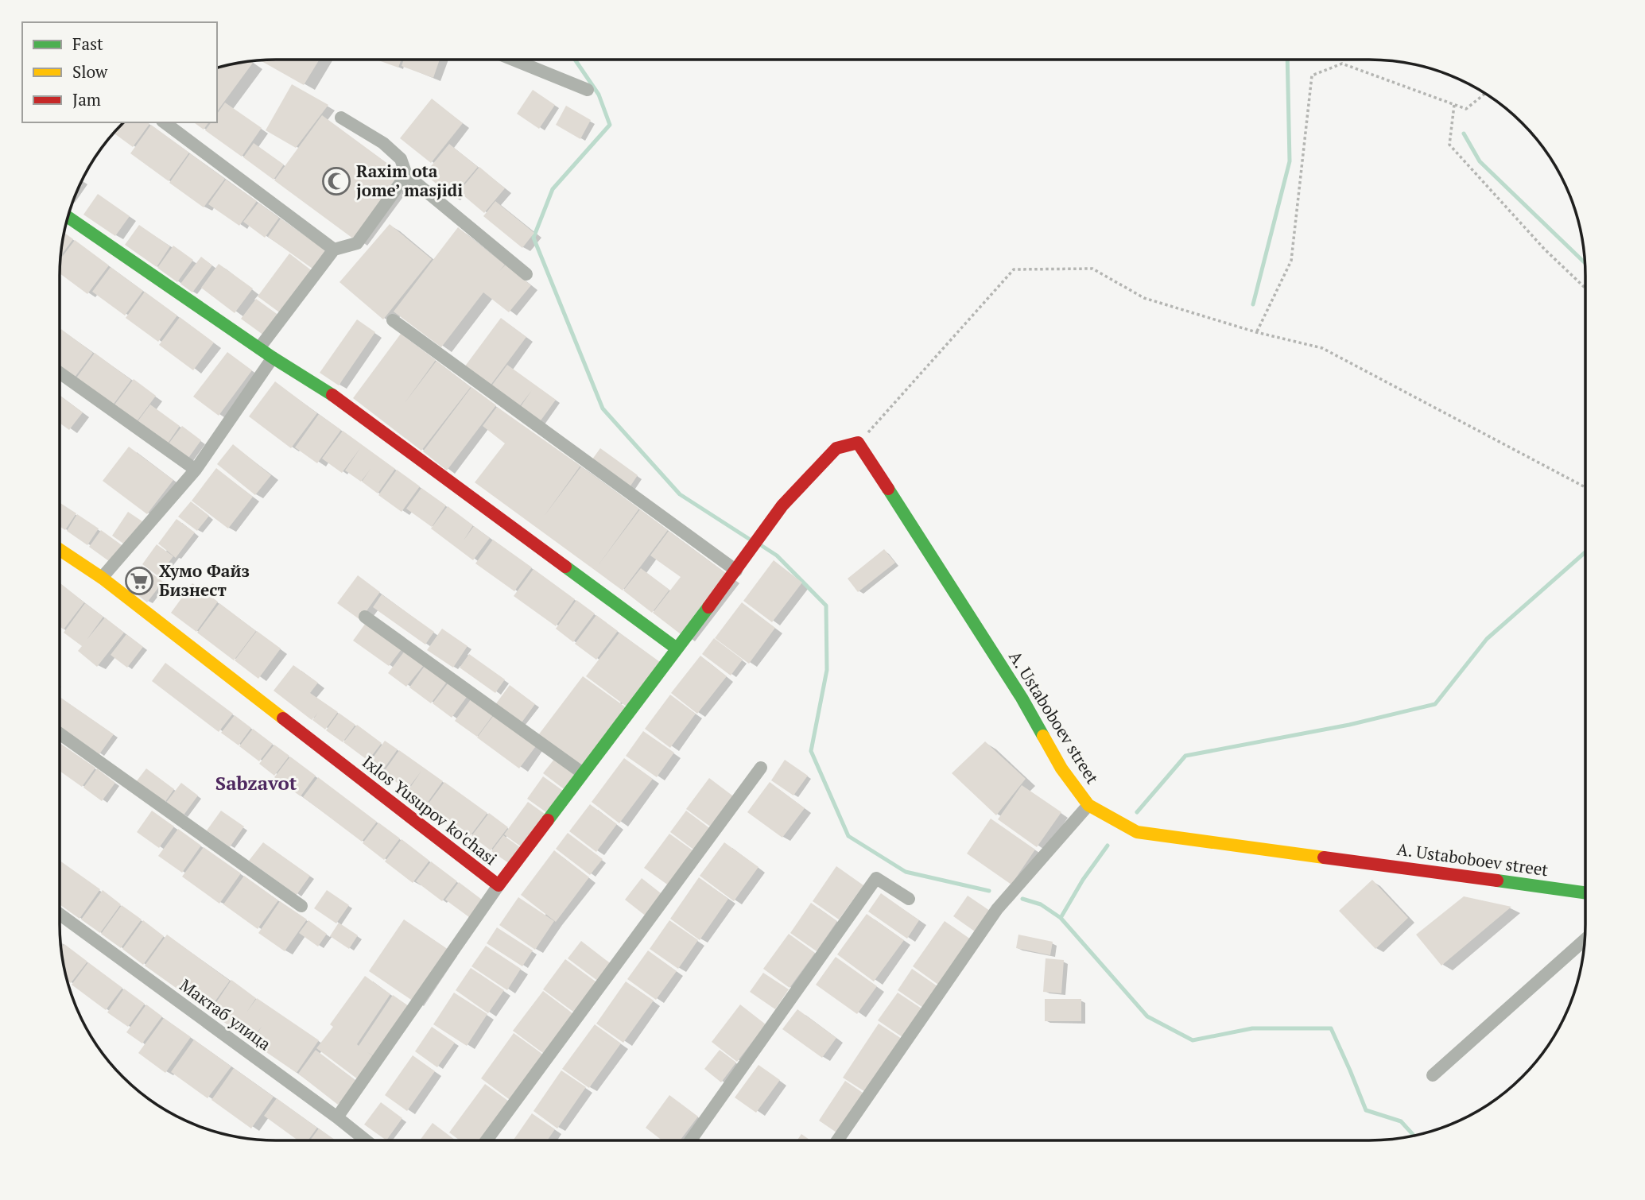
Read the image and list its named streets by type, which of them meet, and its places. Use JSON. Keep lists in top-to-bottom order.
{
  "streets": {
    "street": ["A. Ustaboboev street", "Ixlos Yusupov ko'chasi", "Мактаб улица"]
  },
  "crossings": [
    ["A. Ustaboboev street", "Ixlos Yusupov ko'chasi"]
  ],
  "districts": ["Sabzavot"],
  "places": {
    "mosque": ["Raxim ota jome’ masjidi"],
    "supermarket": ["Хумо Файз Бизнест"]
  },
  "legend": ["Fast", "Slow", "Jam"]
}
